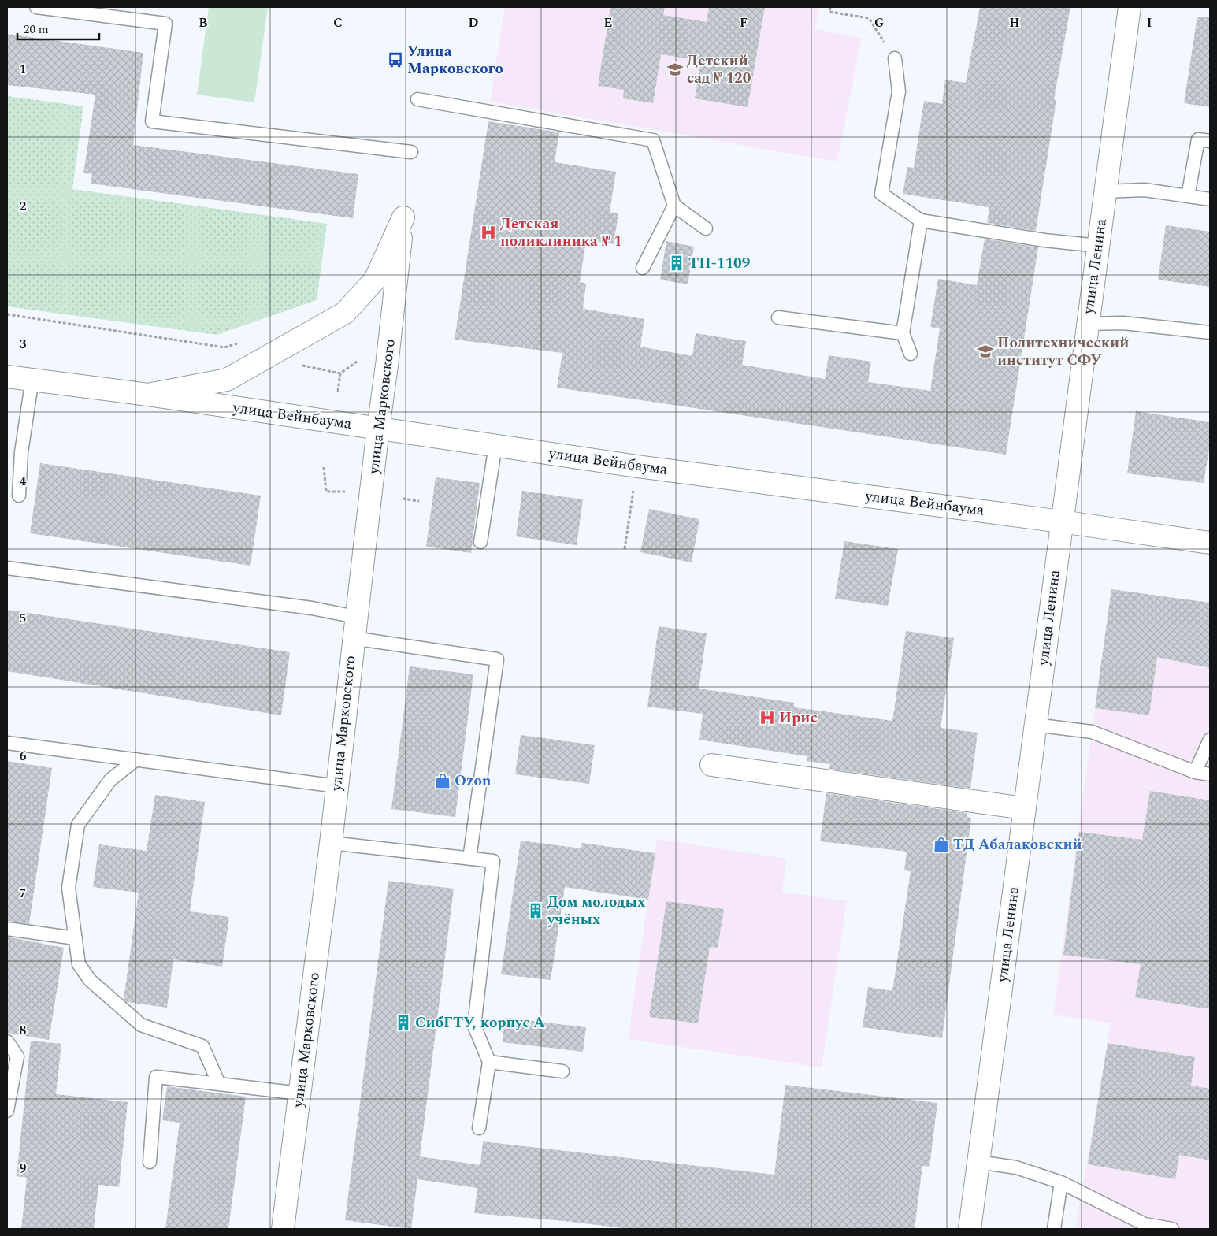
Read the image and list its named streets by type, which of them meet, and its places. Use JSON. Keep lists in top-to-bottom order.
{
  "streets": {
    "main road": ["улица Ленина", "улица Марковского", "улица Вейнбаума"]
  },
  "crossings": [
    ["улица Ленина", "улица Вейнбаума"],
    ["улица Марковского", "улица Вейнбаума"]
  ],
  "places": {
    "bus stop": ["Улица Марковского"],
    "school or university": ["Детский сад № 120", "Политехнический институт СФУ"],
    "hospital": ["Детская поликлиника № 1", "Ирис"],
    "building": ["ТП-1109", "Дом молодых учёных", "СибГТУ, корпус А"],
    "shop": ["Ozon", "ТД Абалаковский"]
  },
  "scale_bar": "20 m",
  "grid": {
    "columns": [
      "B",
      "C",
      "D",
      "E",
      "F",
      "G",
      "H",
      "I"
    ],
    "rows": [
      "1",
      "2",
      "3",
      "4",
      "5",
      "6",
      "7",
      "8",
      "9"
    ]
  }
}
